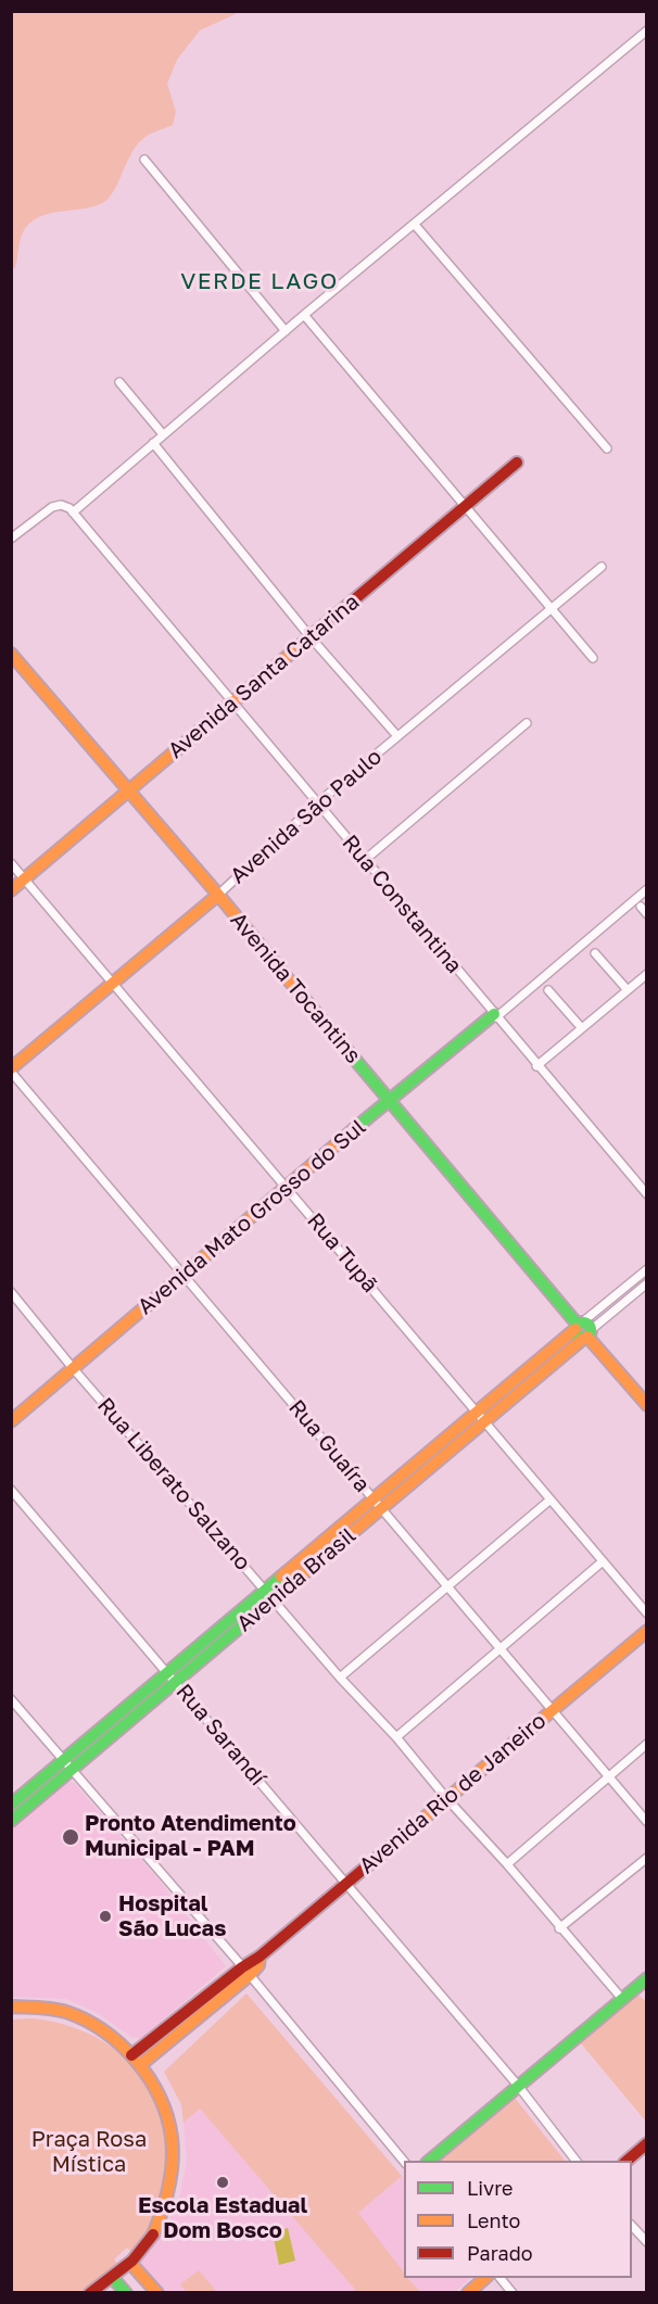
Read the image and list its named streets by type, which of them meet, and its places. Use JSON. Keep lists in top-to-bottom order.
{
  "streets": {
    "street": [
      "Avenida Santa Catarina",
      "Avenida São Paulo",
      "Rua Constantina",
      "Avenida Tocantins",
      "Avenida Mato Grosso do Sul",
      "Rua Tupã",
      "Rua Guaíra",
      "Rua Liberato Salzano",
      "Avenida Brasil",
      "Rua Sarandí",
      "Avenida Rio de Janeiro"
    ]
  },
  "crossings": [
    ["Avenida Santa Catarina", "Rua Constantina"],
    ["Avenida Santa Catarina", "Avenida Tocantins"],
    ["Avenida Santa Catarina", "Rua Tupã"],
    ["Avenida São Paulo", "Rua Constantina"],
    ["Avenida São Paulo", "Avenida Tocantins"],
    ["Avenida São Paulo", "Rua Tupã"],
    ["Avenida São Paulo", "Rua Guaíra"],
    ["Rua Constantina", "Avenida Mato Grosso do Sul"],
    ["Avenida Tocantins", "Avenida Mato Grosso do Sul"],
    ["Avenida Tocantins", "Avenida Brasil"],
    ["Avenida Mato Grosso do Sul", "Rua Tupã"],
    ["Avenida Mato Grosso do Sul", "Rua Guaíra"],
    ["Avenida Mato Grosso do Sul", "Rua Liberato Salzano"],
    ["Rua Tupã", "Avenida Brasil"],
    ["Rua Guaíra", "Avenida Brasil"],
    ["Rua Guaíra", "Avenida Rio de Janeiro"],
    ["Rua Liberato Salzano", "Avenida Brasil"],
    ["Rua Liberato Salzano", "Avenida Rio de Janeiro"],
    ["Avenida Brasil", "Rua Sarandí"],
    ["Rua Sarandí", "Avenida Rio de Janeiro"]
  ],
  "districts": ["VERDE LAGO"],
  "parks": ["Praça Rosa Mística"],
  "places": ["Pronto Atendimento Municipal - PAM", "Hospital São Lucas", "Escola Estadual Dom Bosco"],
  "legend": ["Livre", "Lento", "Parado"]
}
